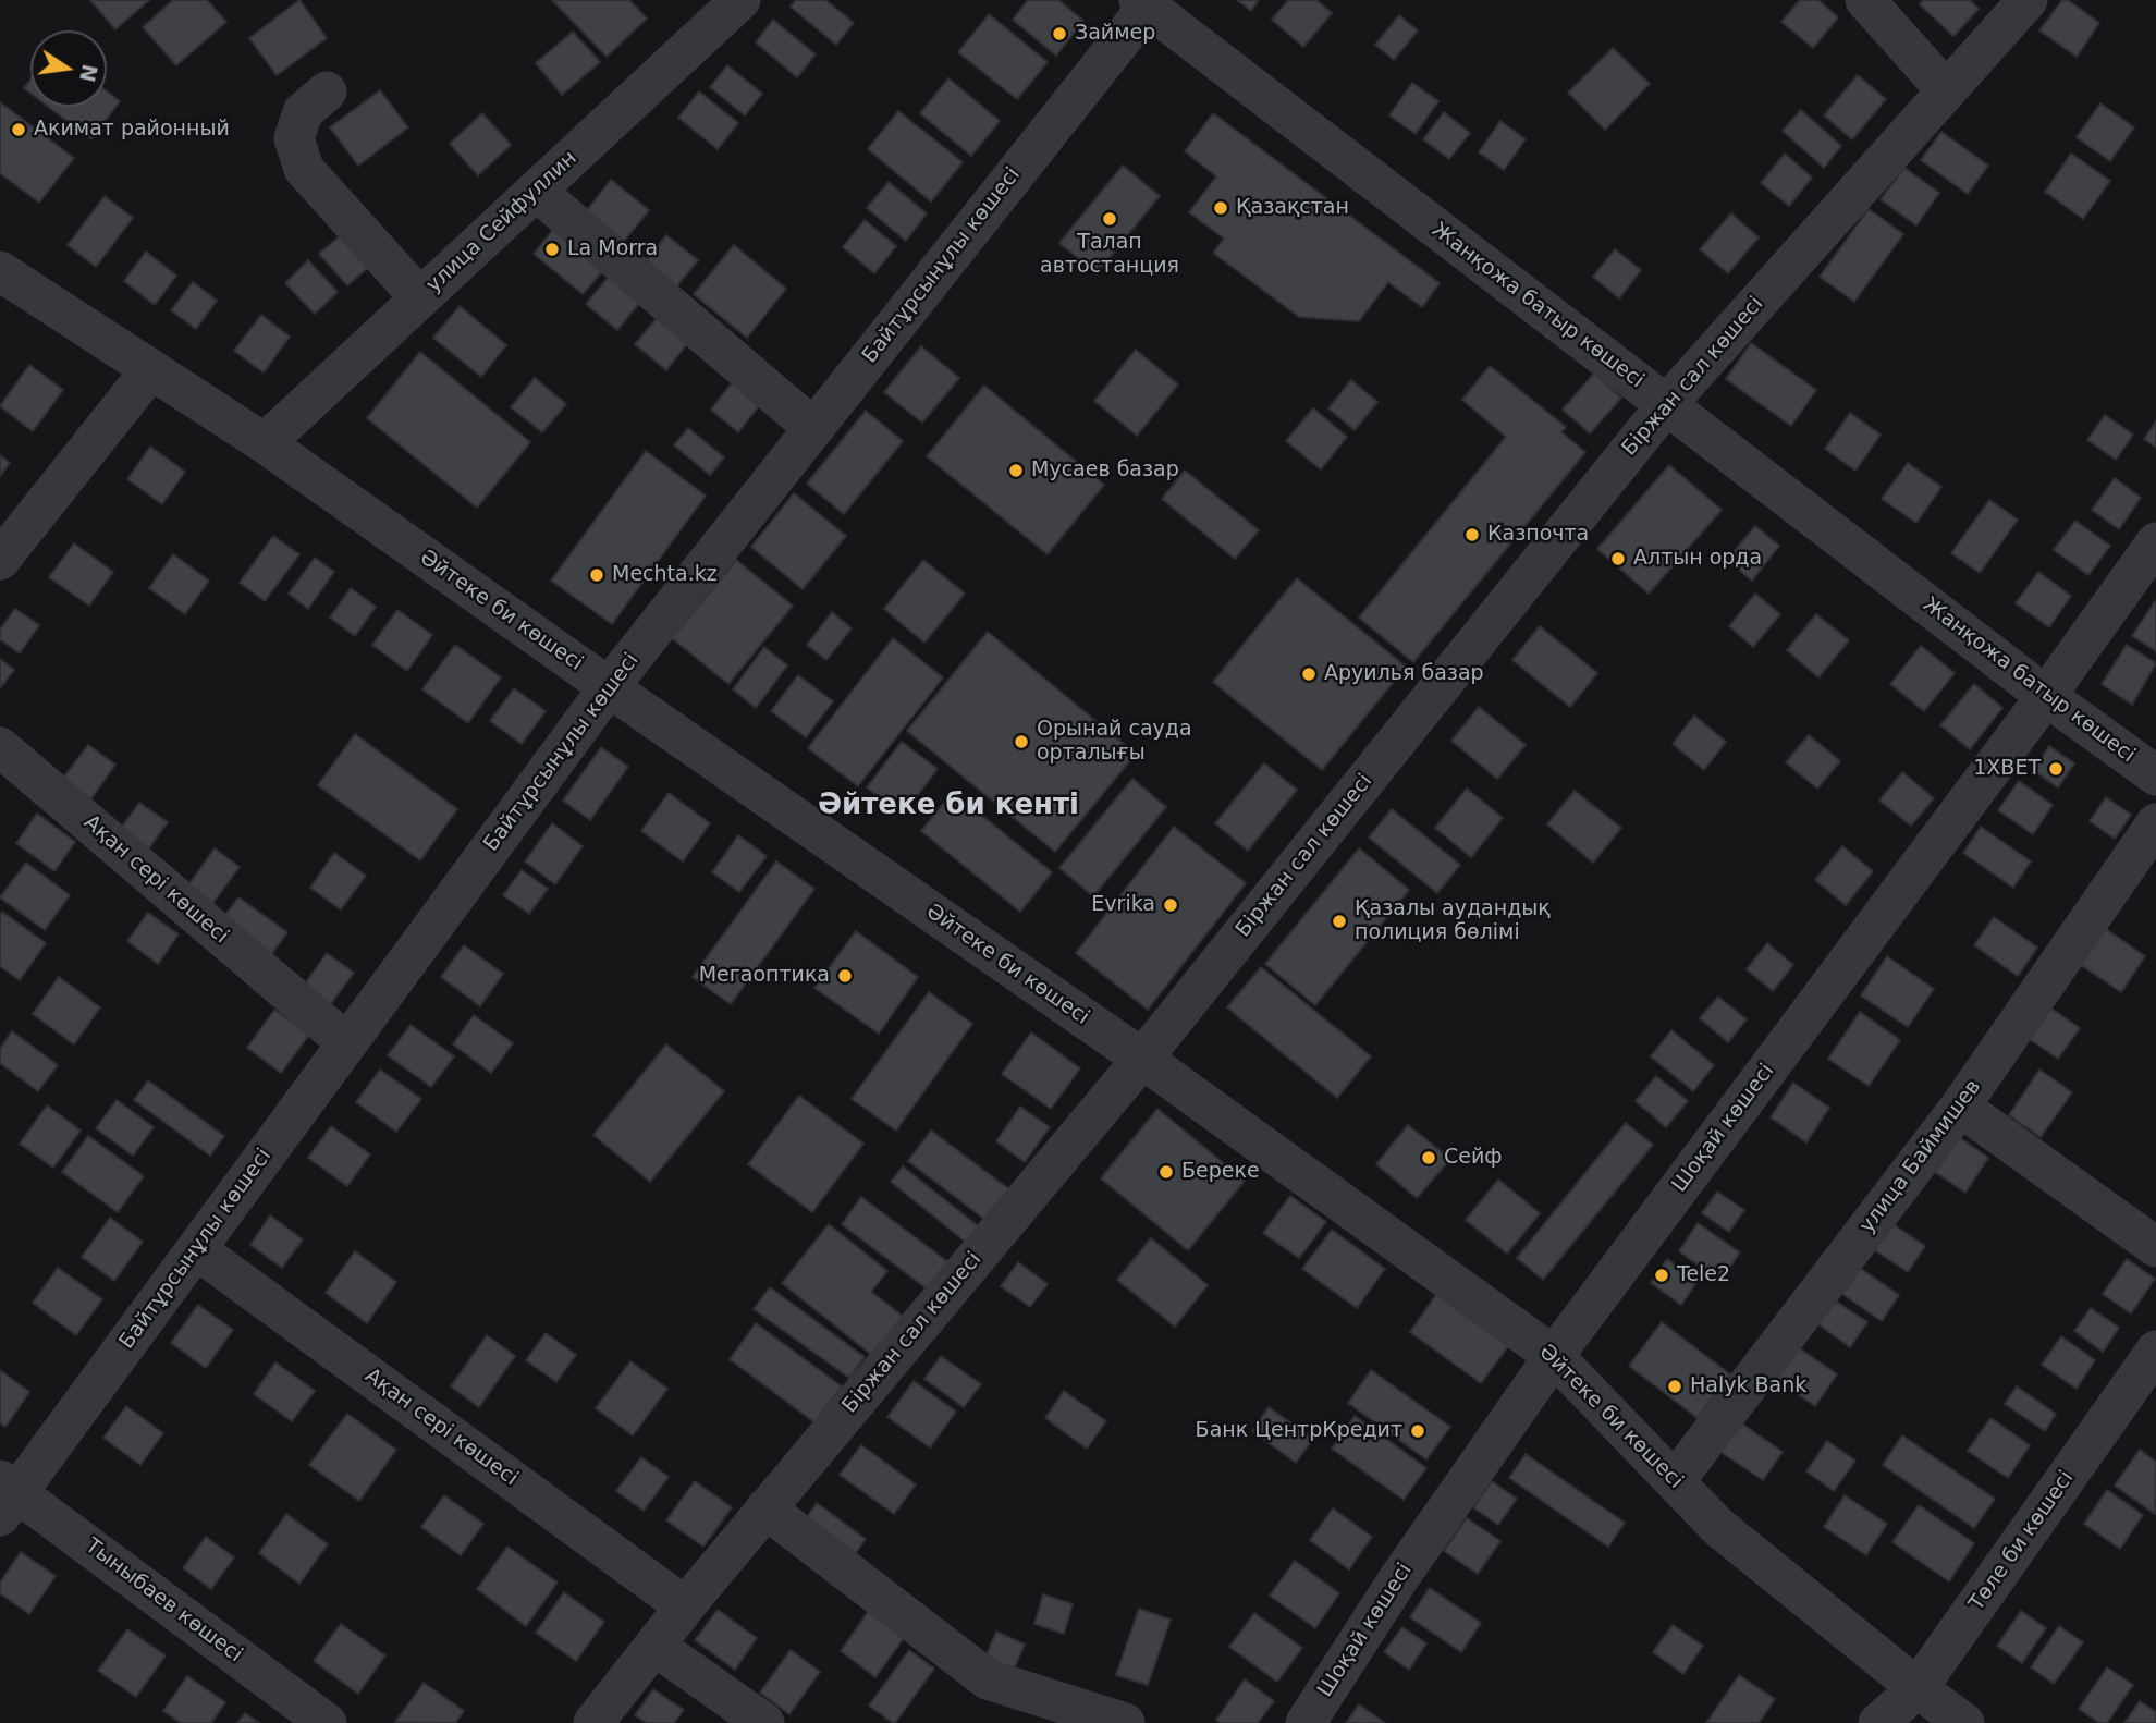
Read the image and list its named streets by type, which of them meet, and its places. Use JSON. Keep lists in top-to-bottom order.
{
  "streets": {
    "street": [
      "улица Сейфуллин",
      "Байтұрсынұлы көшесі",
      "Жанқожа батыр көшесі",
      "Біржан сал көшесі",
      "Әйтеке би көшесі",
      "Ақан сері көшесі",
      "Шоқай көшесі",
      "улица Баймишев",
      "Төле би көшесі",
      "Тыныбаев көшесі"
    ]
  },
  "crossings": [
    ["улица Сейфуллин", "Әйтеке би көшесі"],
    ["Байтұрсынұлы көшесі", "Жанқожа батыр көшесі"],
    ["Байтұрсынұлы көшесі", "Әйтеке би көшесі"],
    ["Байтұрсынұлы көшесі", "Ақан сері көшесі"],
    ["Байтұрсынұлы көшесі", "Тыныбаев көшесі"],
    ["Жанқожа батыр көшесі", "Біржан сал көшесі"],
    ["Жанқожа батыр көшесі", "Шоқай көшесі"],
    ["Біржан сал көшесі", "Әйтеке би көшесі"],
    ["Біржан сал көшесі", "Ақан сері көшесі"],
    ["Әйтеке би көшесі", "Шоқай көшесі"],
    ["Әйтеке би көшесі", "улица Баймишев"],
    ["Әйтеке би көшесі", "Төле би көшесі"]
  ],
  "districts": ["Әйтеке би кенті"],
  "places": [
    "Займер",
    "Акимат районный",
    "Қазақстан",
    "Талап автостанция",
    "La Morra",
    "Мусаев базар",
    "Казпочта",
    "Алтын орда",
    "Mechta.kz",
    "Аруилья базар",
    "Орынай сауда орталығы",
    "1XBET",
    "Evrika",
    "Қазалы аудандық полиция бөлімі",
    "Мегаоптика",
    "Сейф",
    "Береке",
    "Tele2",
    "Halyk Bank",
    "Банк ЦентрКредит"
  ],
  "north": "right"
}
